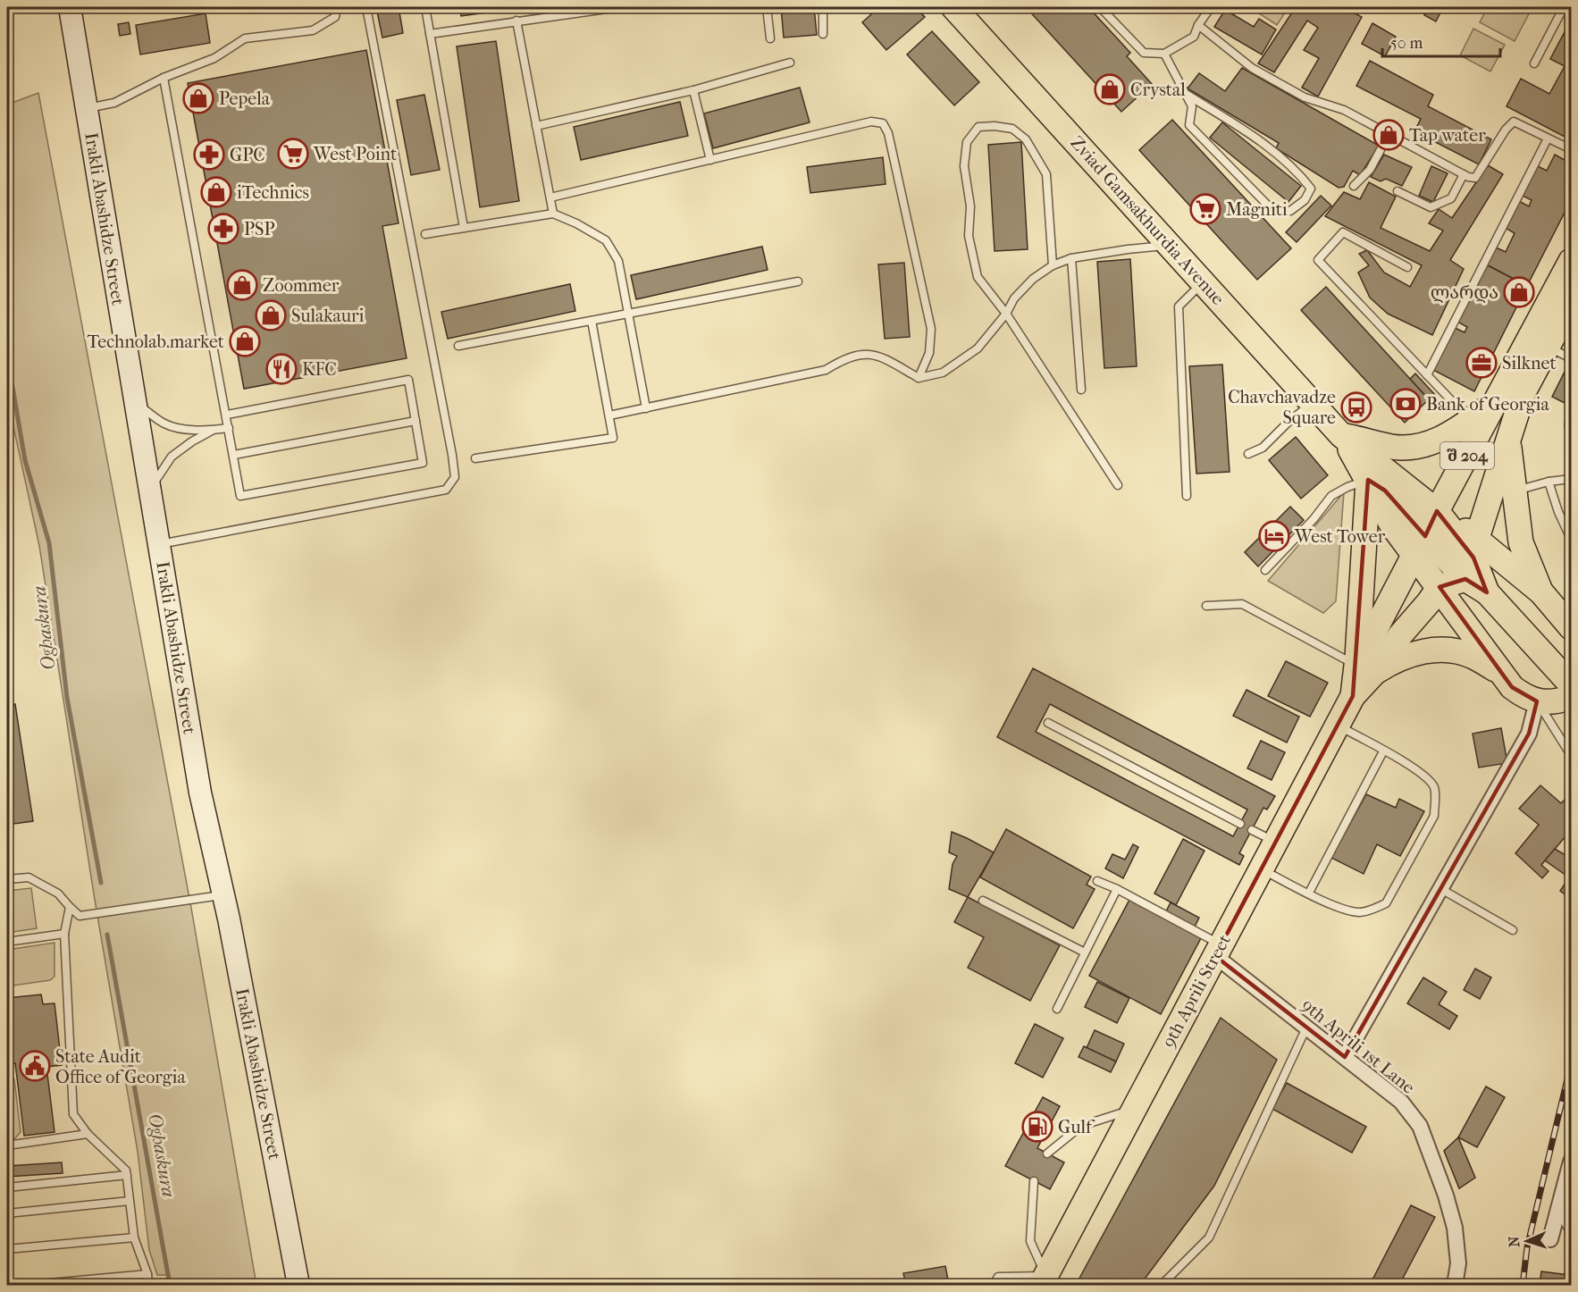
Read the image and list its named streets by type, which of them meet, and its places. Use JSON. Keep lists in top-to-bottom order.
{
  "streets": {
    "main road": [
      "Irakli Abashidze Street",
      "Zviad Gamsakhurdia Avenue",
      "შ 204",
      "9th Aprili Street"
    ],
    "street": ["9th Aprili 1st Lane"]
  },
  "crossings": [
    ["Zviad Gamsakhurdia Avenue", "შ 204"],
    ["9th Aprili Street", "9th Aprili 1st Lane"]
  ],
  "water": ["Oghaskura"],
  "places": {
    "shop": [
      "Crystal",
      "Pepela",
      "Tap water",
      "iTechnics",
      "Zoommer",
      "ლარდა",
      "Sulakauri",
      "Technolab.market"
    ],
    "supermarket": ["West Point", "Magniti"],
    "pharmacy": ["GPC", "PSP"],
    "office": ["Silknet"],
    "restaurant": ["KFC"],
    "bank": ["Bank of Georgia"],
    "bus stop": ["Chavchavadze Square"],
    "hotel": ["West Tower"],
    "public building": ["State Audit Office of Georgia"],
    "fuel station": ["Gulf"]
  },
  "scale_bar": "50 m",
  "north": "left"
}
